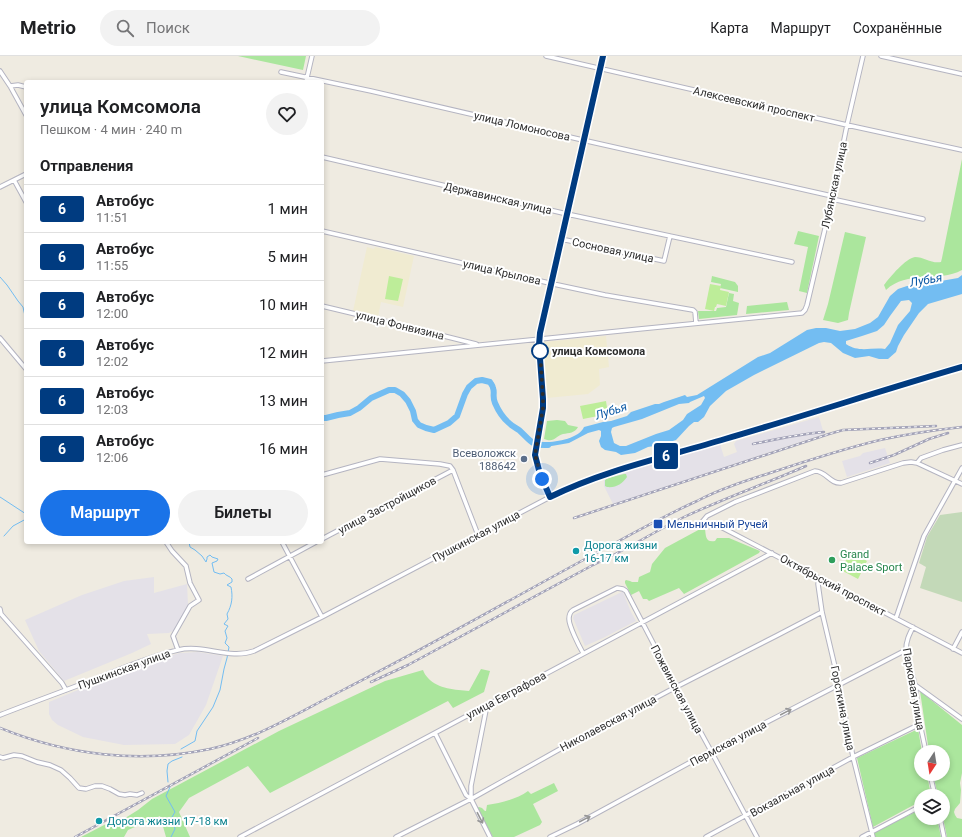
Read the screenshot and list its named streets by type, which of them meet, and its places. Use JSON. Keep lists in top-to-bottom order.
{
  "streets": {
    "street": [
      "Алексеевский проспект",
      "улица Ломоносова",
      "Лубянская улица",
      "Державинская улица",
      "Сосновая улица",
      "улица Крылова",
      "улица Фонвизина",
      "улица Застройщиков",
      "Пушкинская улица",
      "Октябрьский проспект",
      "Пожвинская улица",
      "Парковая улица",
      "улица Евграфова",
      "Горсткина улица",
      "Николаевская улица",
      "Пермская улица",
      "Вокзальная улица"
    ]
  },
  "crossings": [
    ["Алексеевский проспект", "Лубянская улица"],
    ["улица Ломоносова", "Лубянская улица"],
    ["Лубянская улица", "улица Крылова"],
    ["Державинская улица", "Сосновая улица"],
    ["Октябрьский проспект", "Парковая улица"],
    ["Октябрьский проспект", "улица Евграфова"],
    ["Октябрьский проспект", "Горсткина улица"],
    ["Пожвинская улица", "улица Евграфова"],
    ["Пожвинская улица", "Николаевская улица"],
    ["Пожвинская улица", "Пермская улица"],
    ["Пожвинская улица", "Вокзальная улица"],
    ["Парковая улица", "Пермская улица"],
    ["Парковая улица", "Вокзальная улица"],
    ["Горсткина улица", "Николаевская улица"],
    ["Горсткина улица", "Пермская улица"],
    ["Горсткина улица", "Вокзальная улица"]
  ],
  "one_way": ["Пермская улица"],
  "water": ["Лубья"],
  "places": {
    "other": [
      "улица Комсомола",
      "Всеволожск 188642",
      "Дорога жизни 16-17 км",
      "Grand Palace Sport",
      "Дорога жизни 17-18 км"
    ],
    "transit": ["Мельничный Ручей"]
  },
  "lines": ["bus line 6"],
  "north": "bottom",
  "page": {
    "header": "Metrio",
    "search": "Поиск",
    "nav": ["Карта", "Маршрут", "Сохранённые"],
    "on_map": "6",
    "heading": [
      ["улица Комсомола", "Пешком · 4 мин · 240 m"],
      "Отправления"
    ],
    "list": [
      {
        "mark": "6",
        "name": "Автобус",
        "note": "11:51",
        "value": "1 мин"
      },
      {
        "mark": "6",
        "name": "Автобус",
        "note": "11:55",
        "value": "5 мин"
      },
      {
        "mark": "6",
        "name": "Автобус",
        "note": "12:00",
        "value": "10 мин"
      },
      {
        "mark": "6",
        "name": "Автобус",
        "note": "12:02",
        "value": "12 мин"
      },
      {
        "mark": "6",
        "name": "Автобус",
        "note": "12:03",
        "value": "13 мин"
      },
      {
        "mark": "6",
        "name": "Автобус",
        "note": "12:06",
        "value": "16 мин"
      }
    ],
    "buttons": ["Маршрут", "Билеты"]
  }
}
